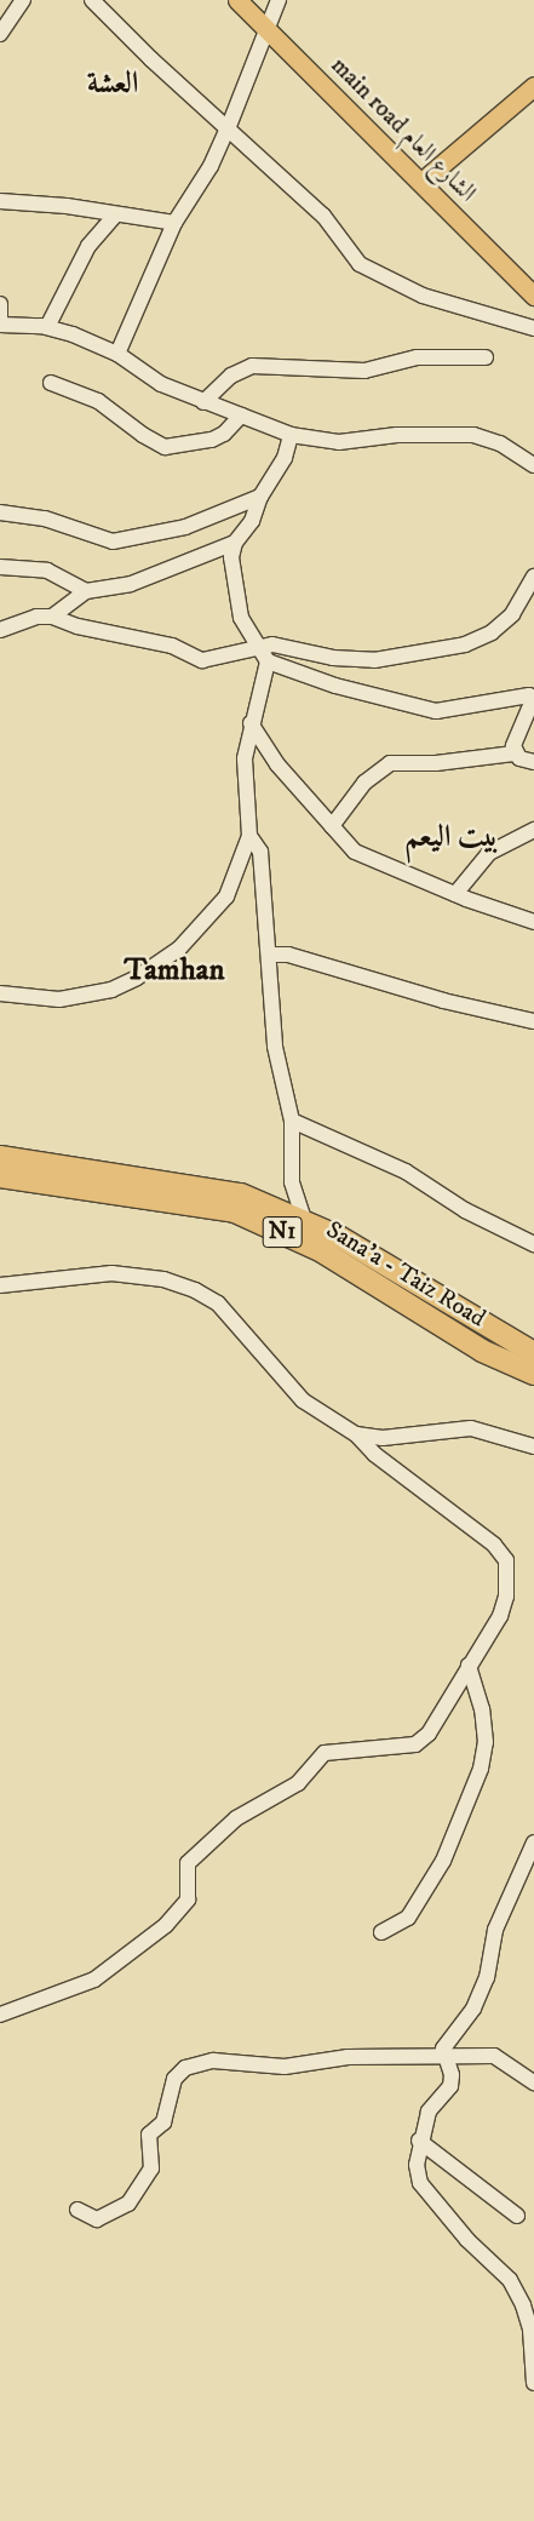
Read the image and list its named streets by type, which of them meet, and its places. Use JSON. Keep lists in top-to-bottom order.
{
  "streets": {
    "highway": ["N1", "Sana'a - Taiz Road"],
    "main road": ["main road الشارع العام"]
  },
  "districts": ["العشة", "بيت اليعم", "Tamhan"]
}
